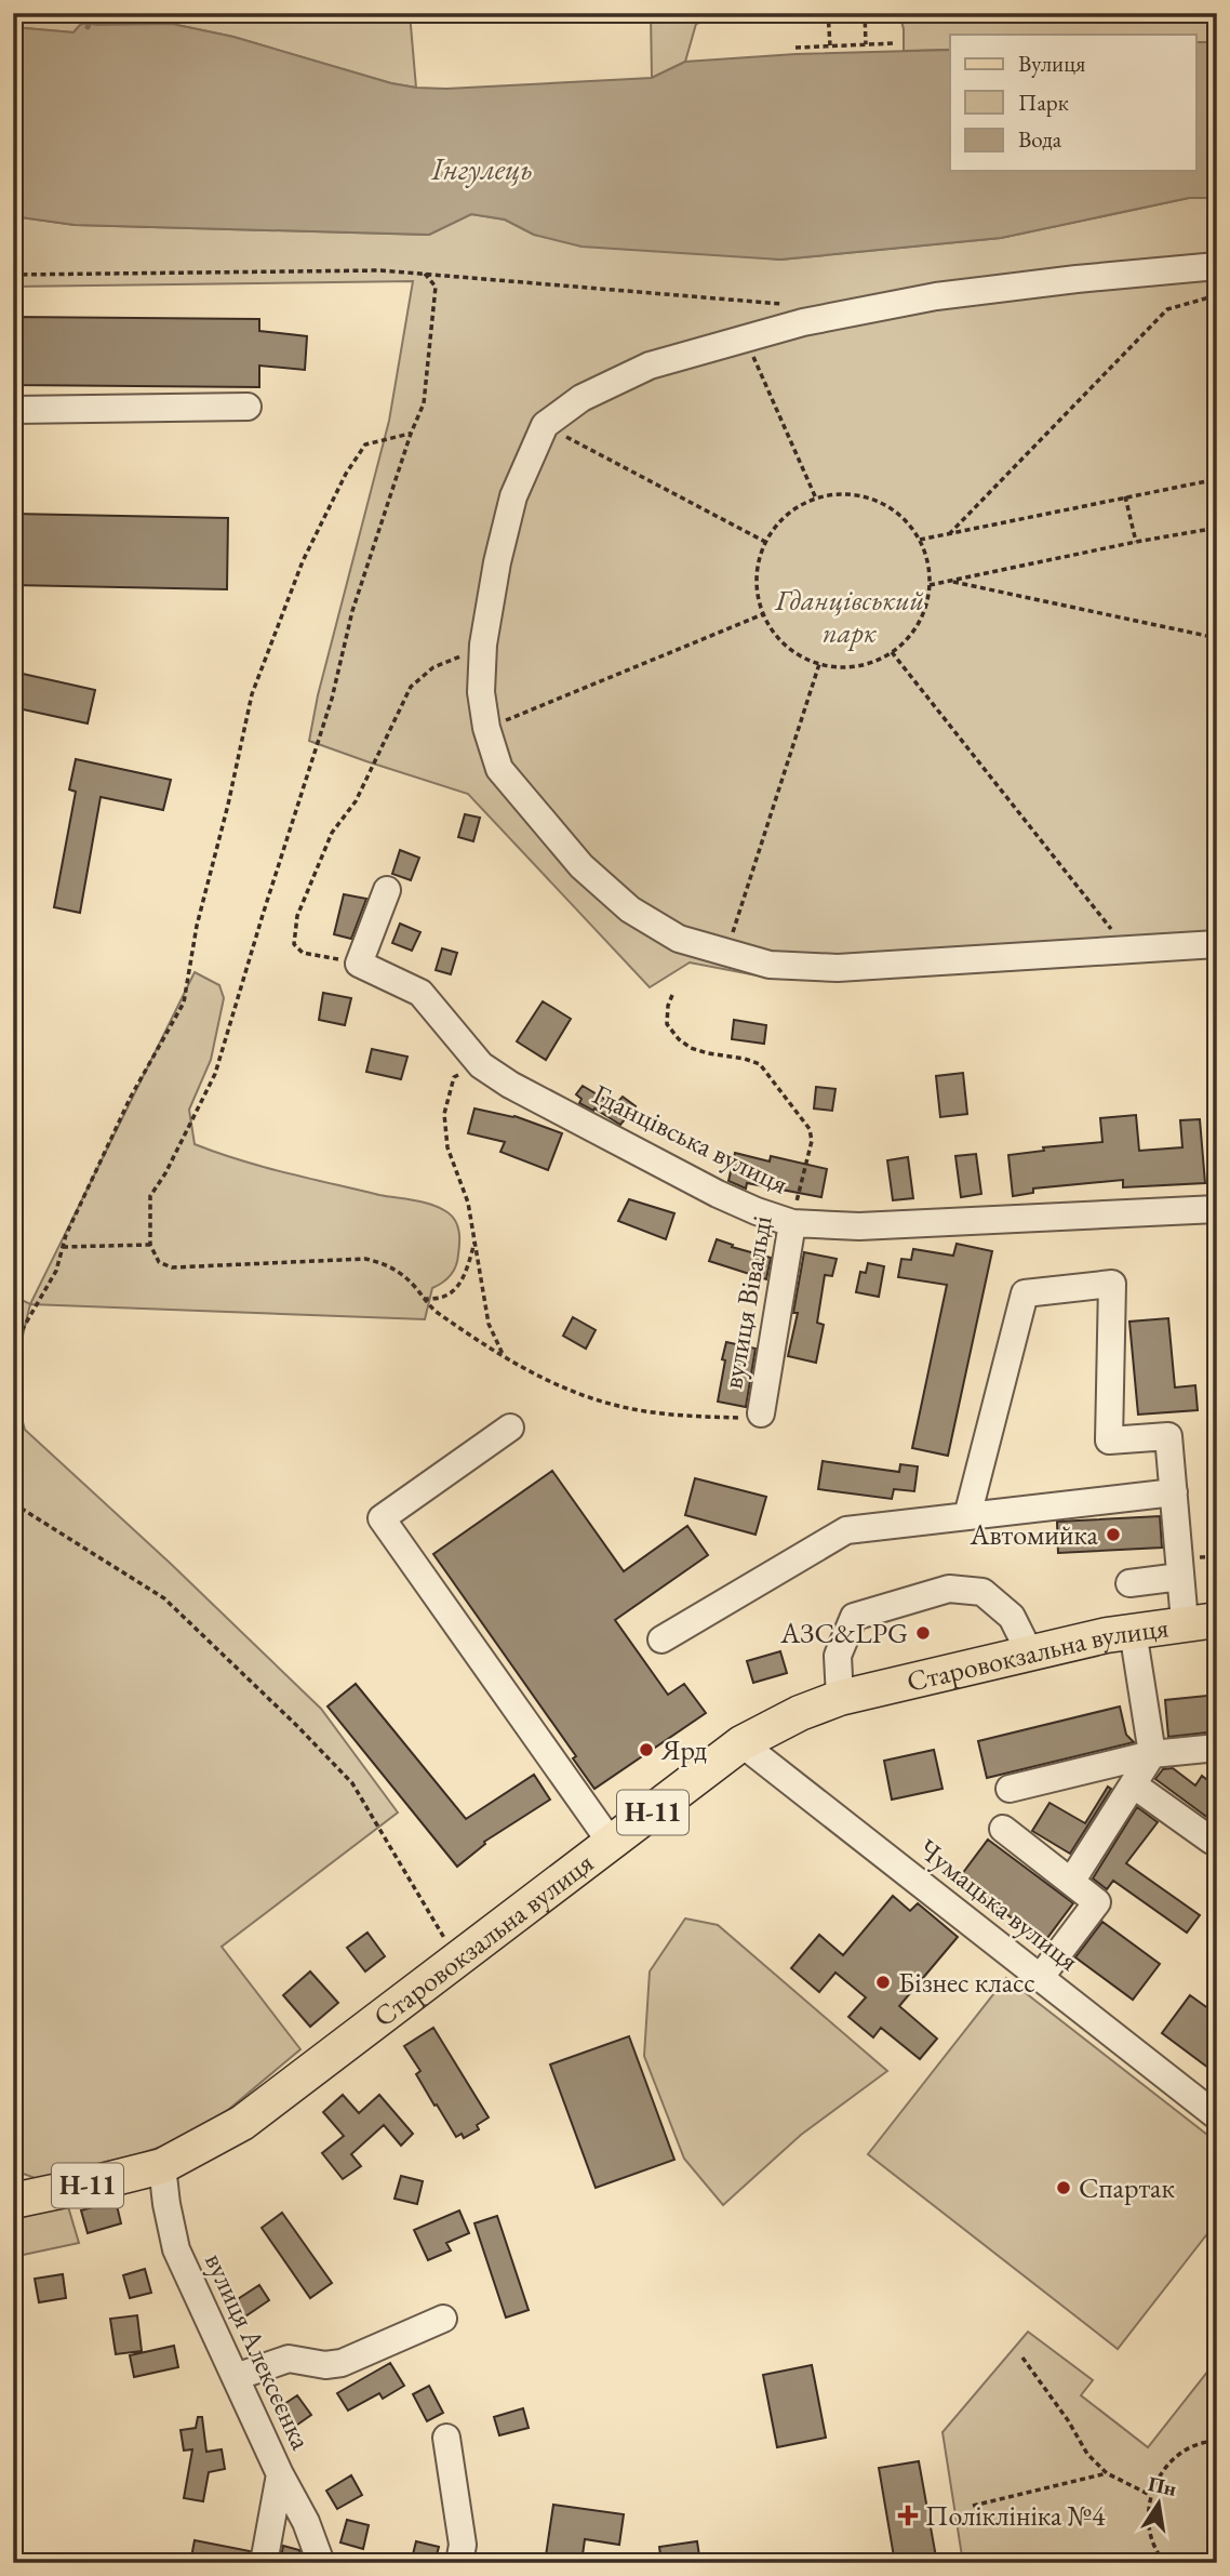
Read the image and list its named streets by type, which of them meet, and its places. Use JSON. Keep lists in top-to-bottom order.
{
  "streets": {
    "main road": ["Старовокзальна вулиця", "Н-11"],
    "street": [
      "Гданцівська вулиця",
      "вулиця Вівальді",
      "Чумацька вулиця",
      "вулиця Алексєєнка"
    ]
  },
  "crossings": [
    ["Гданцівська вулиця", "вулиця Вівальді"],
    ["Старовокзальна вулиця", "Чумацька вулиця"],
    ["Старовокзальна вулиця", "вулиця Алексєєнка"]
  ],
  "water": ["Інгулець"],
  "parks": ["Гданцівський парк"],
  "places": {
    "other": [
      "Автомийка",
      "АЗС&LPG",
      "Ярд",
      "Бізнес класс",
      "Спартак"
    ],
    "health": ["Поліклініка №4"]
  },
  "legend": ["Вулиця", "Парк", "Вода"],
  "north": "top"
}
